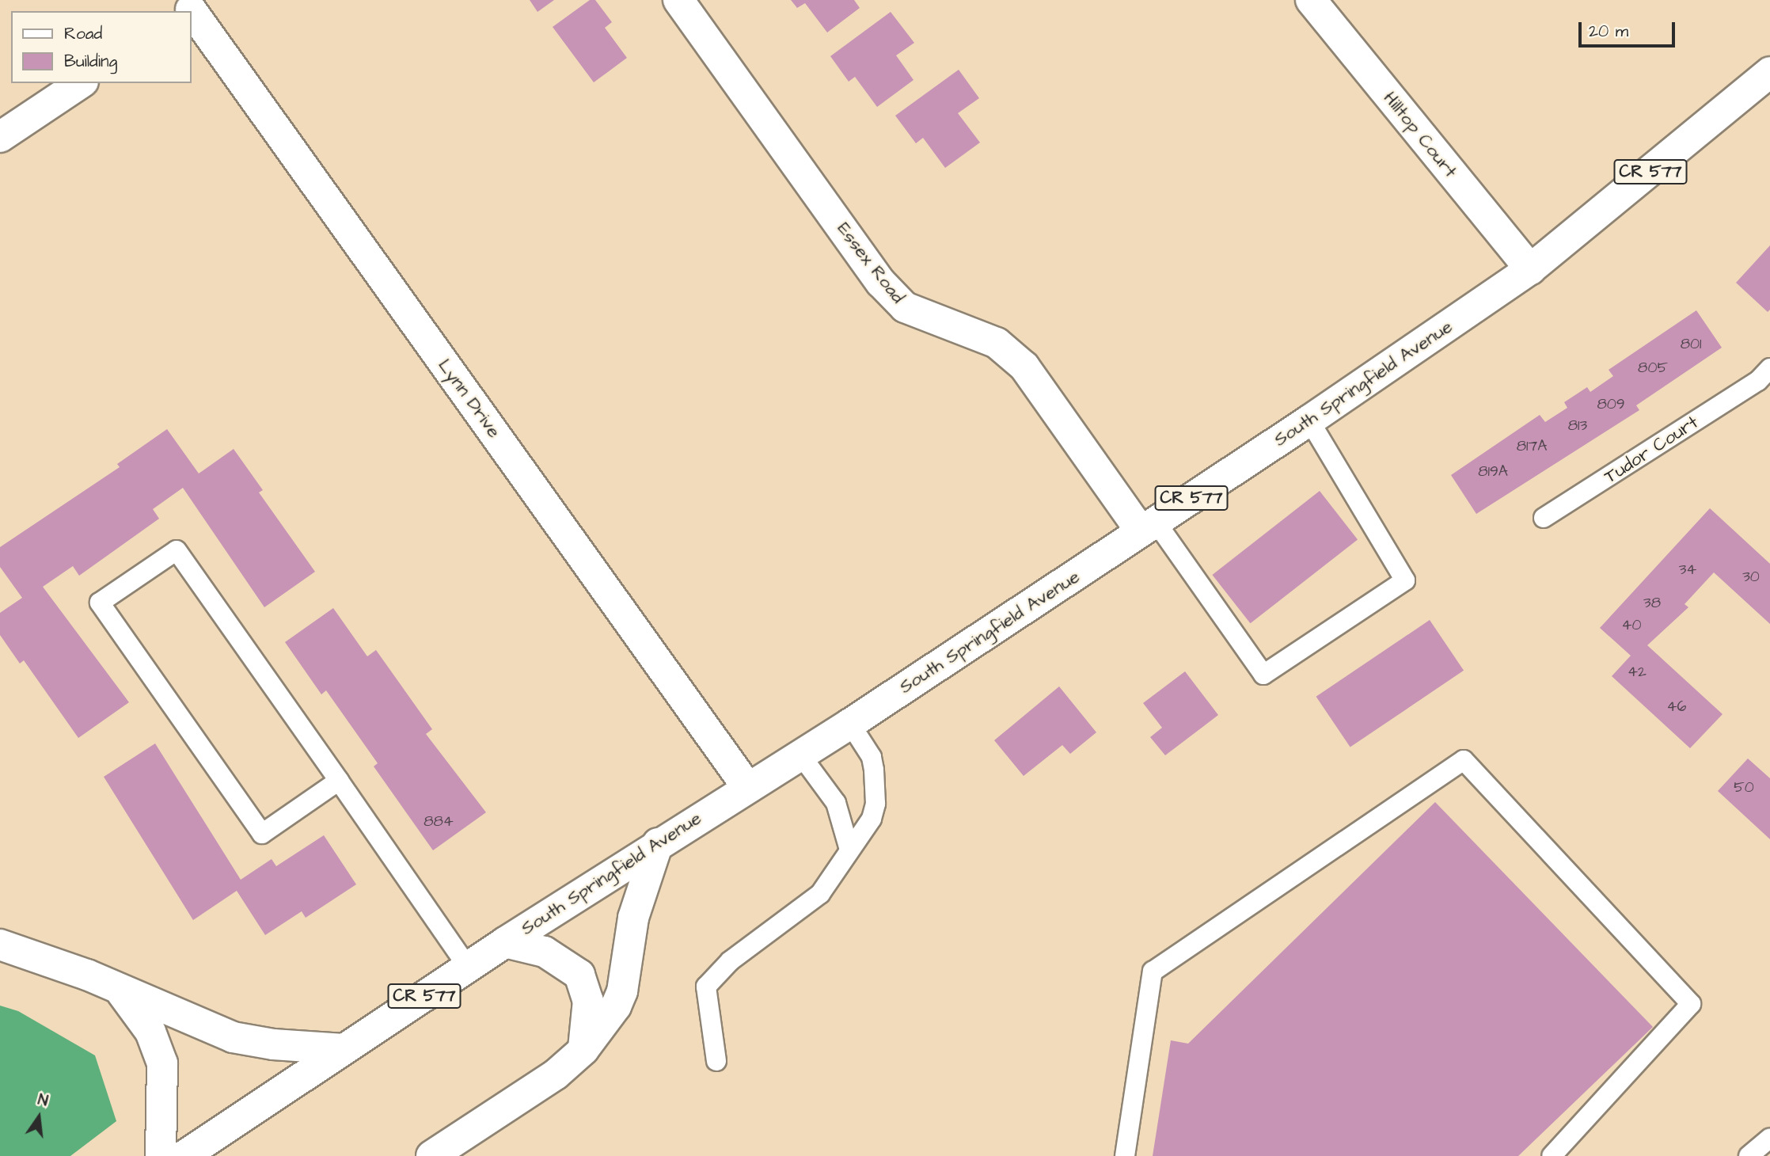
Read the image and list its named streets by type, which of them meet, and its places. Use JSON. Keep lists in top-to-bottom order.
{
  "streets": {
    "main road": [
      "Hilltop Court",
      "CR 577",
      "Essex Road",
      "South Springfield Avenue",
      "Lynn Drive"
    ],
    "lane": ["Tudor Court"]
  },
  "crossings": [
    ["Hilltop Court", "South Springfield Avenue"],
    ["Essex Road", "South Springfield Avenue"],
    ["South Springfield Avenue", "Lynn Drive"]
  ],
  "house_numbers": [
    "801",
    "805",
    "809",
    "813",
    "817A",
    "819A",
    "34",
    "30",
    "38",
    "40",
    "42",
    "46",
    "50",
    "884"
  ],
  "legend": ["Road", "Building"],
  "scale_bar": "20 m",
  "north": "top"
}
